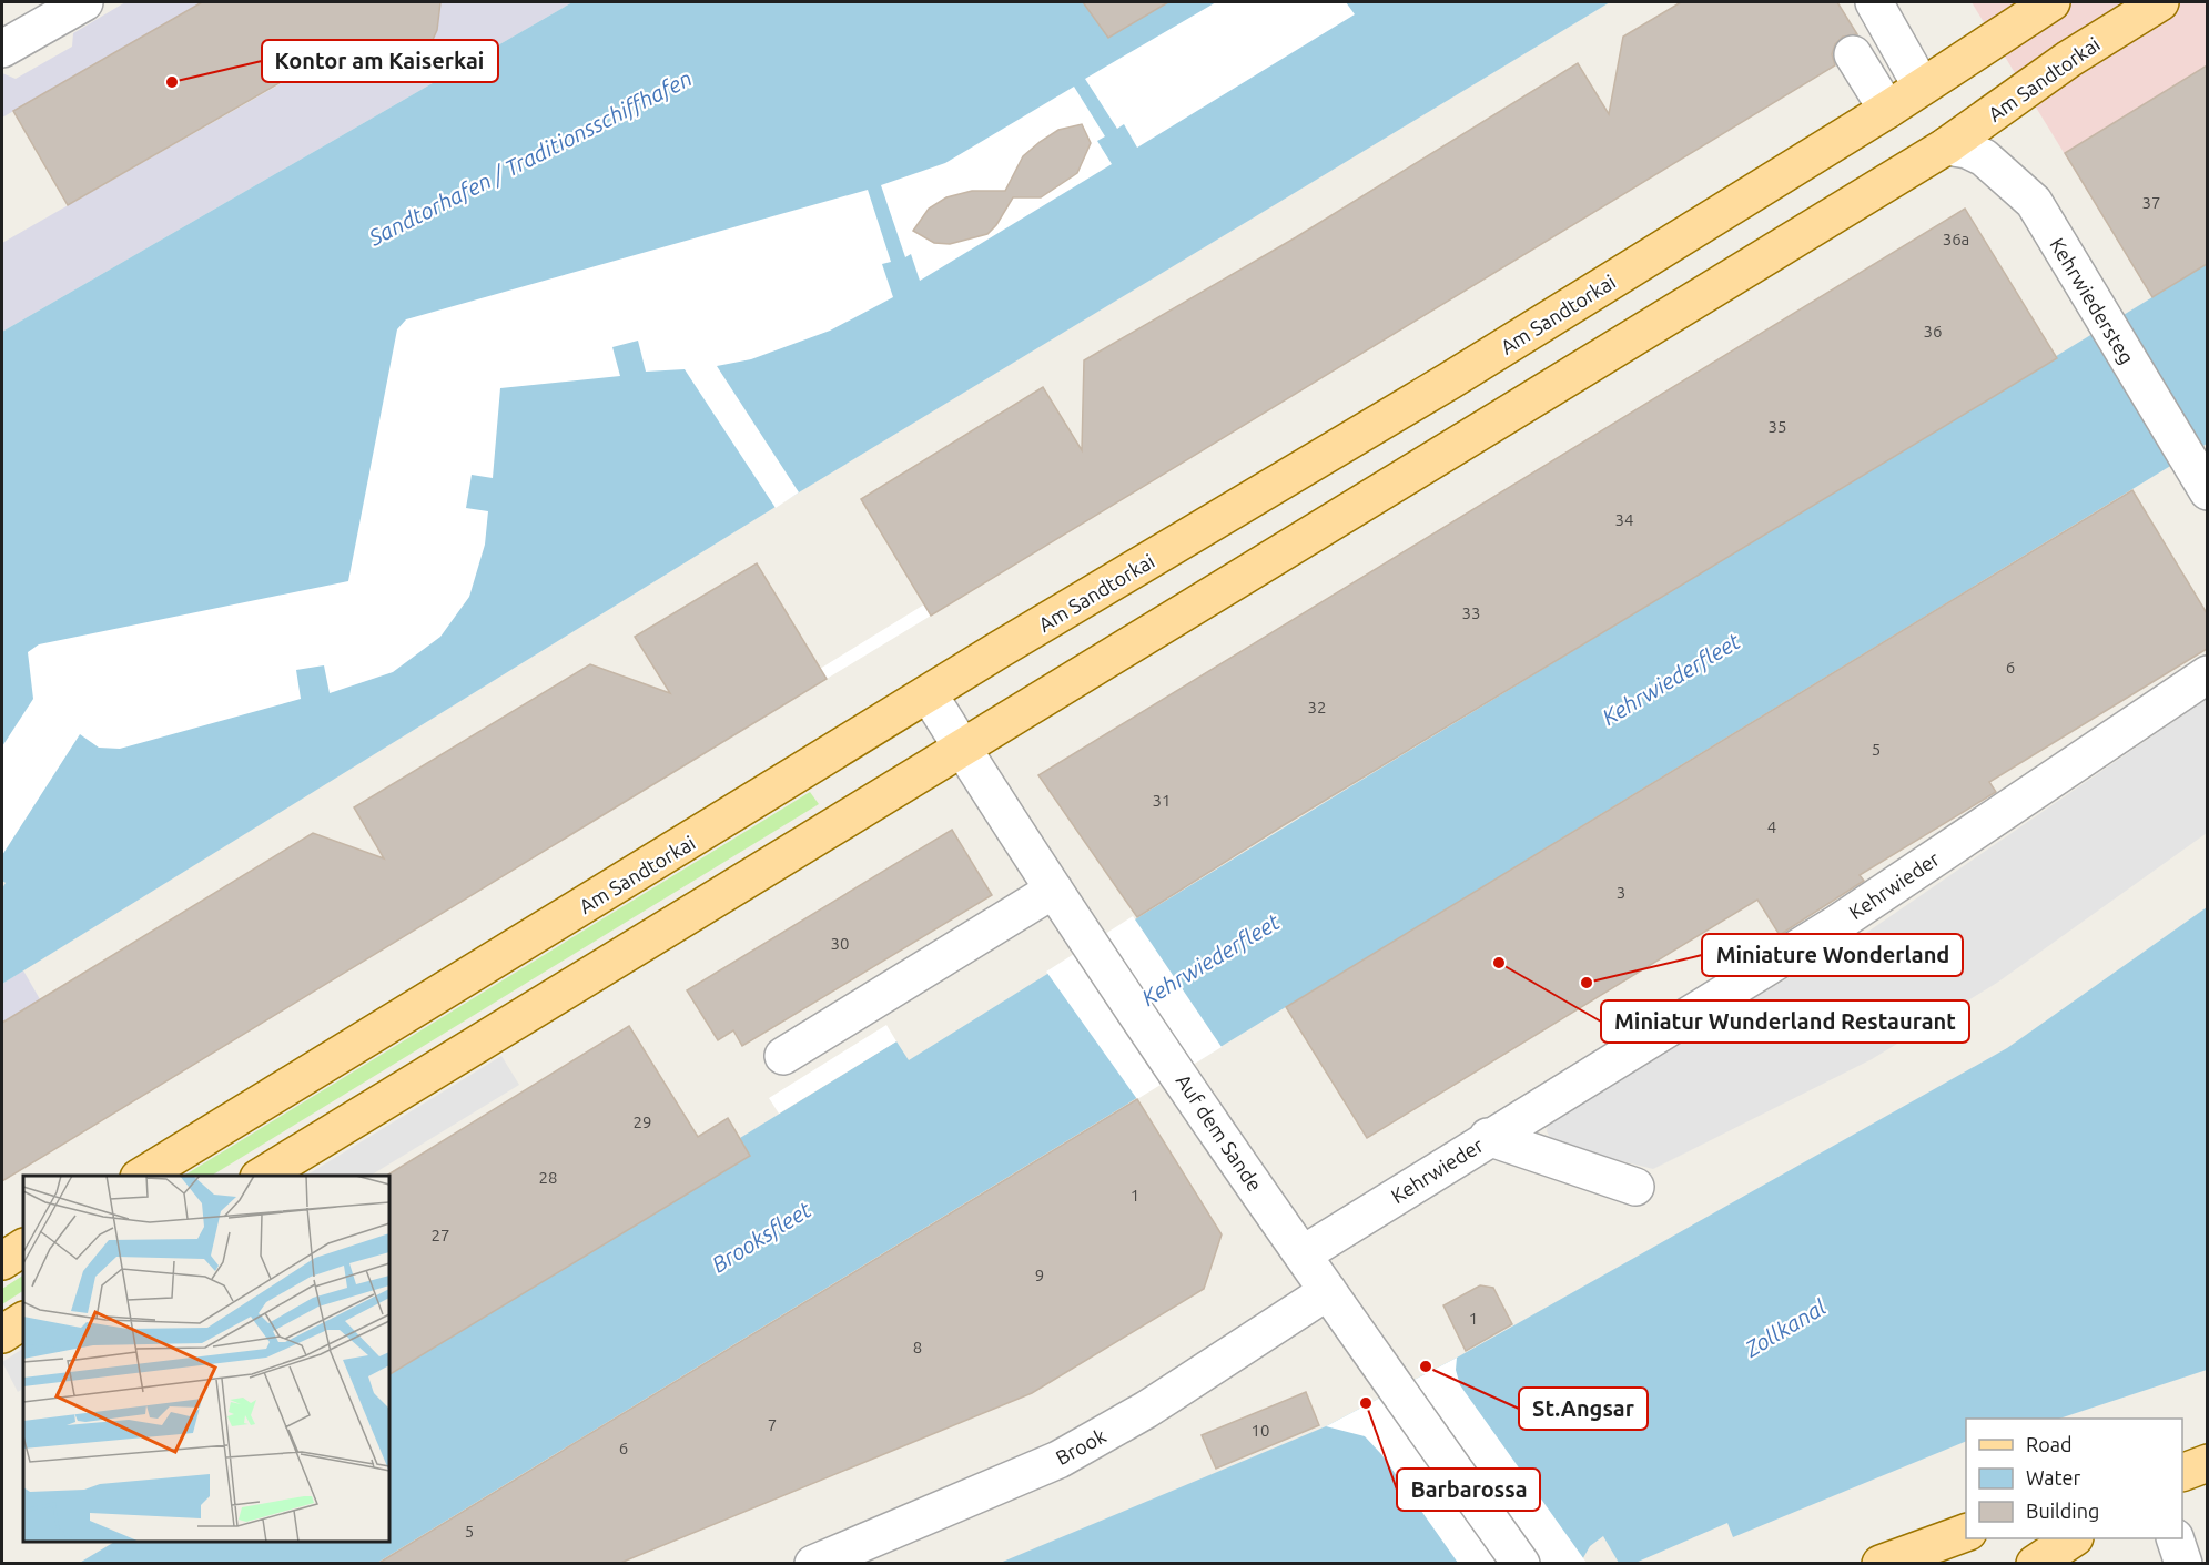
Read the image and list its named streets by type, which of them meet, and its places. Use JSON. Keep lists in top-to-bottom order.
{
  "streets": {
    "main road": ["Am Sandtorkai"],
    "street": [
      "Kehrwiedersteg",
      "Kehrwieder",
      "Auf dem Sande",
      "Brook"
    ]
  },
  "crossings": [
    ["Am Sandtorkai", "Kehrwiedersteg"],
    ["Am Sandtorkai", "Auf dem Sande"],
    ["Kehrwieder", "Auf dem Sande"],
    ["Auf dem Sande", "Brook"]
  ],
  "water": [
    "Sandtorhafen / Traditionsschiffhafen",
    "Kehrwiederfleet",
    "Brooksfleet",
    "Zollkanal"
  ],
  "places": [
    "Kontor am Kaiserkai",
    "Miniatur Wunderland Restaurant",
    "Miniature Wonderland",
    "St.Angsar",
    "Barbarossa"
  ],
  "house_numbers": [
    "37",
    "36a",
    "36",
    "35",
    "34",
    "33",
    "6",
    "32",
    "5",
    "31",
    "4",
    "3",
    "30",
    "29",
    "28",
    "1",
    "27",
    "9",
    "1",
    "8",
    "7",
    "10",
    "6",
    "5"
  ],
  "legend": ["Road", "Water", "Building"]
}
